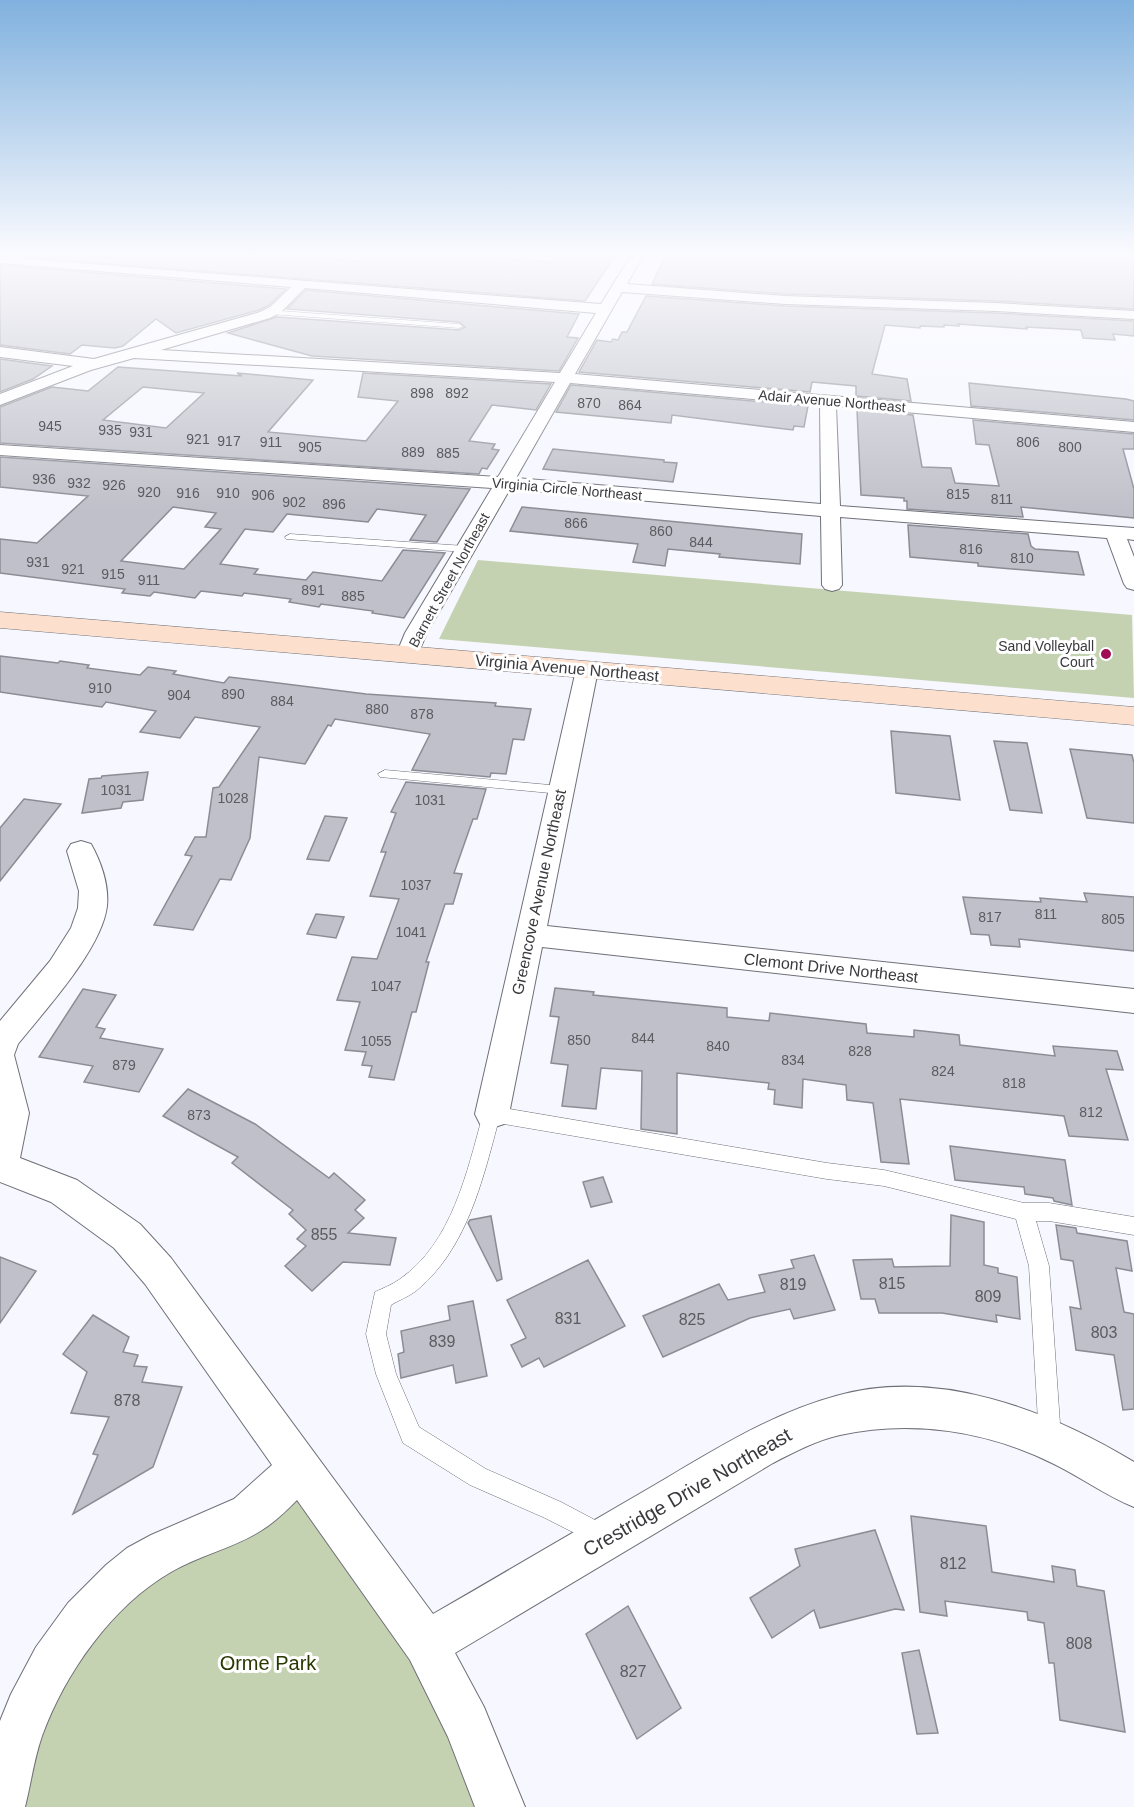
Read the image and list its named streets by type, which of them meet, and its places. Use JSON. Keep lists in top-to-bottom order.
{
  "streets": {
    "street": [
      "Adair Avenue Northeast",
      "Virginia Circle Northeast",
      "Barnett Street Northeast",
      "Virginia Avenue Northeast",
      "Greencove Avenue Northeast",
      "Clemont Drive Northeast",
      "Crestridge Drive Northeast"
    ]
  },
  "crossings": [
    ["Adair Avenue Northeast", "Barnett Street Northeast"],
    ["Virginia Circle Northeast", "Barnett Street Northeast"],
    ["Barnett Street Northeast", "Virginia Avenue Northeast"],
    ["Virginia Avenue Northeast", "Greencove Avenue Northeast"],
    ["Greencove Avenue Northeast", "Clemont Drive Northeast"]
  ],
  "parks": ["Orme Park"],
  "places": ["Sand Volleyball Court"],
  "house_numbers": [
    "898",
    "892",
    "870",
    "864",
    "945",
    "935",
    "931",
    "921",
    "917",
    "911",
    "806",
    "905",
    "800",
    "889",
    "885",
    "936",
    "932",
    "926",
    "920",
    "916",
    "910",
    "815",
    "906",
    "811",
    "902",
    "896",
    "866",
    "860",
    "844",
    "816",
    "810",
    "931",
    "921",
    "915",
    "911",
    "891",
    "885",
    "910",
    "890",
    "904",
    "884",
    "880",
    "878",
    "1031",
    "1028",
    "1031",
    "1037",
    "811",
    "817",
    "805",
    "1041",
    "1047",
    "844",
    "850",
    "1055",
    "840",
    "828",
    "834",
    "879",
    "824",
    "818",
    "812",
    "873",
    "855",
    "815",
    "819",
    "809",
    "831",
    "825",
    "803",
    "839",
    "878",
    "812",
    "808",
    "827"
  ]
}
